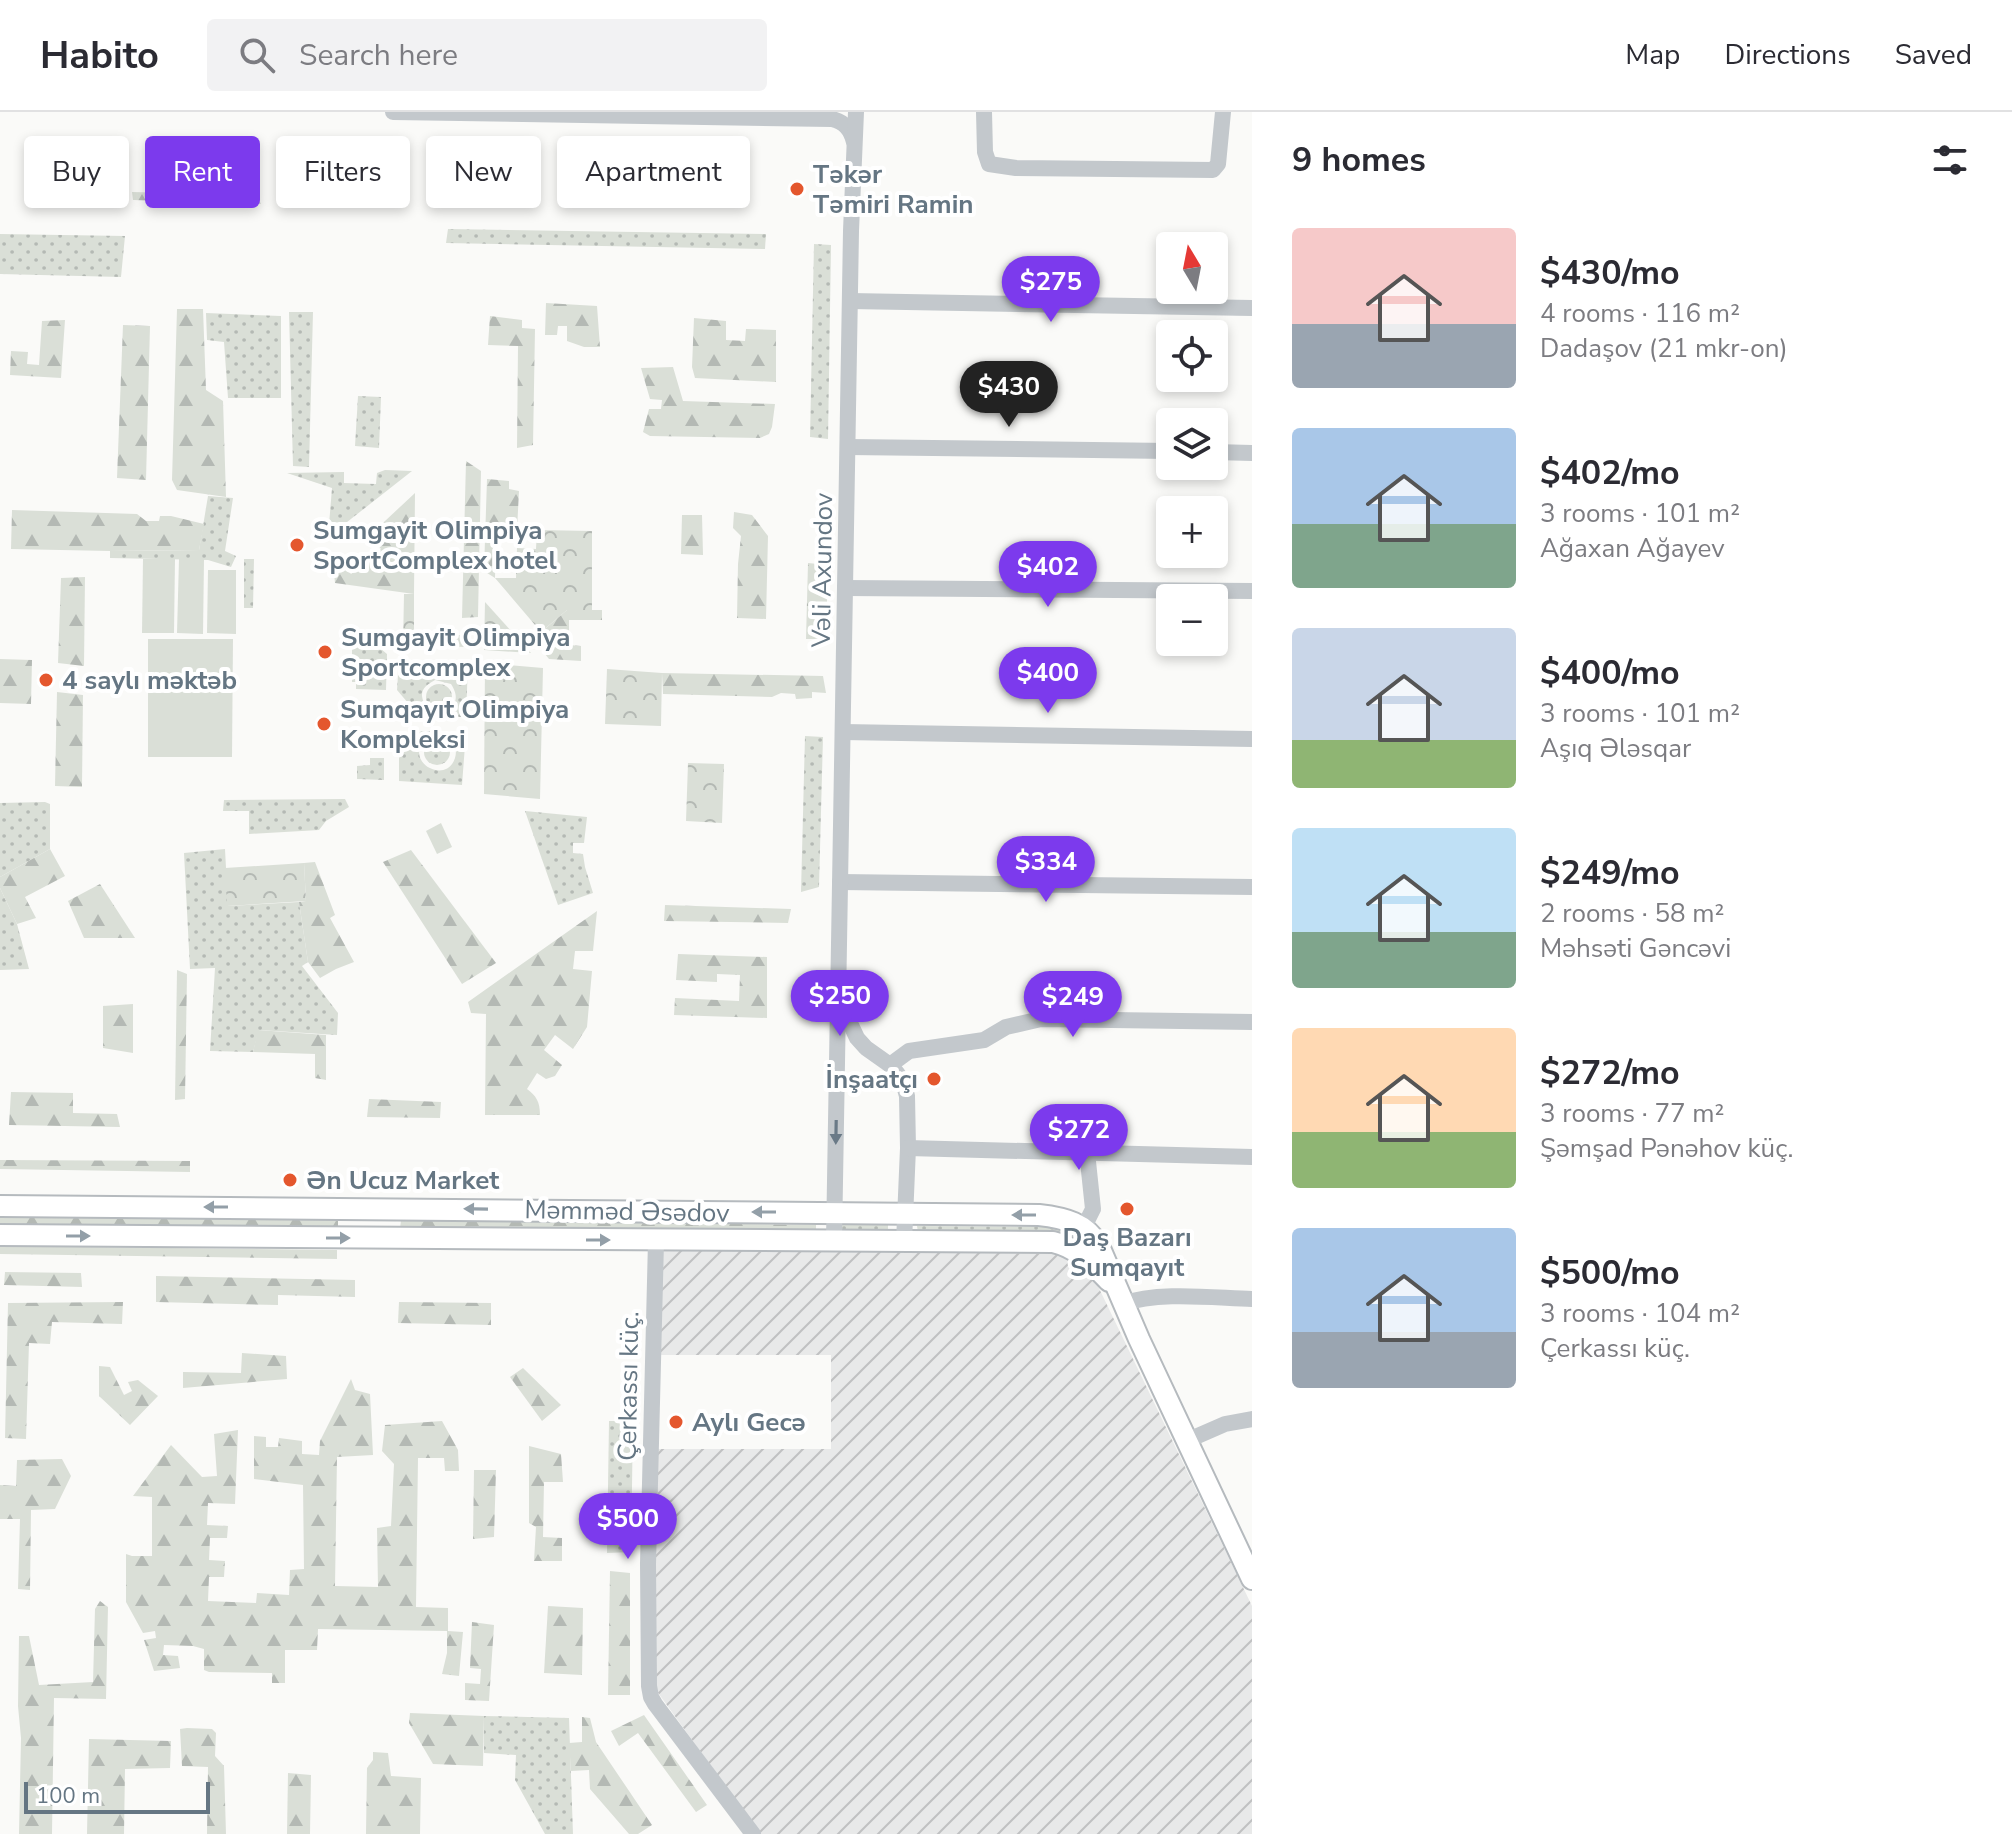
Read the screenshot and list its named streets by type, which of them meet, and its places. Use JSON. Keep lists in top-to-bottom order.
{
  "streets": {
    "main road": ["Məmməd Əsədov"],
    "street": ["Vəli Axundov", "Çerkassı küç."]
  },
  "crossings": [
    ["Vəli Axundov", "Məmməd Əsədov"],
    ["Məmməd Əsədov", "Çerkassı küç."]
  ],
  "places": [
    "Tәkәr Tәmiri Ramin",
    "Sumgayit Olimpiya SportComplex hotel",
    "Sumgayit Olimpiya Sportcomplex",
    "4 saylı məktəb",
    "Sumqayıt Olimpiya Kompleksi",
    "İnşaatçı",
    "Ən Ucuz Market",
    "Daş Bazarı Sumqayıt",
    "Aylı Gecə"
  ],
  "scale_bar": "100 m",
  "north": "top",
  "page": {
    "header": "Habito",
    "search": "Search here",
    "nav": ["Map", "Directions", "Saved"],
    "heading": "9 homes",
    "chip": [
      "Buy",
      "Rent",
      "Filters",
      "New",
      "Apartment"
    ],
    "list": [
      {
        "name": "$430/mo",
        "note": "4 rooms · 116 m² · Dadaşov (21 mkr-on)"
      },
      {
        "name": "$402/mo",
        "note": "3 rooms · 101 m² · Ağaxan Ağayev"
      },
      {
        "name": "$400/mo",
        "note": "3 rooms · 101 m² · Aşıq Ələsqar"
      },
      {
        "name": "$249/mo",
        "note": "2 rooms · 58 m² · Məhsəti Gəncəvi"
      },
      {
        "name": "$272/mo",
        "note": "3 rooms · 77 m² · Şəmşad Pənəhov küç."
      },
      {
        "name": "$500/mo",
        "note": "3 rooms · 104 m² · Çerkassı küç."
      }
    ],
    "map_buttons": ["+", "−"],
    "price": [
      "$275",
      "$430",
      "$402",
      "$400",
      "$334",
      "$250",
      "$249",
      "$272",
      "$500"
    ],
    "scale": "100 m"
  }
}
